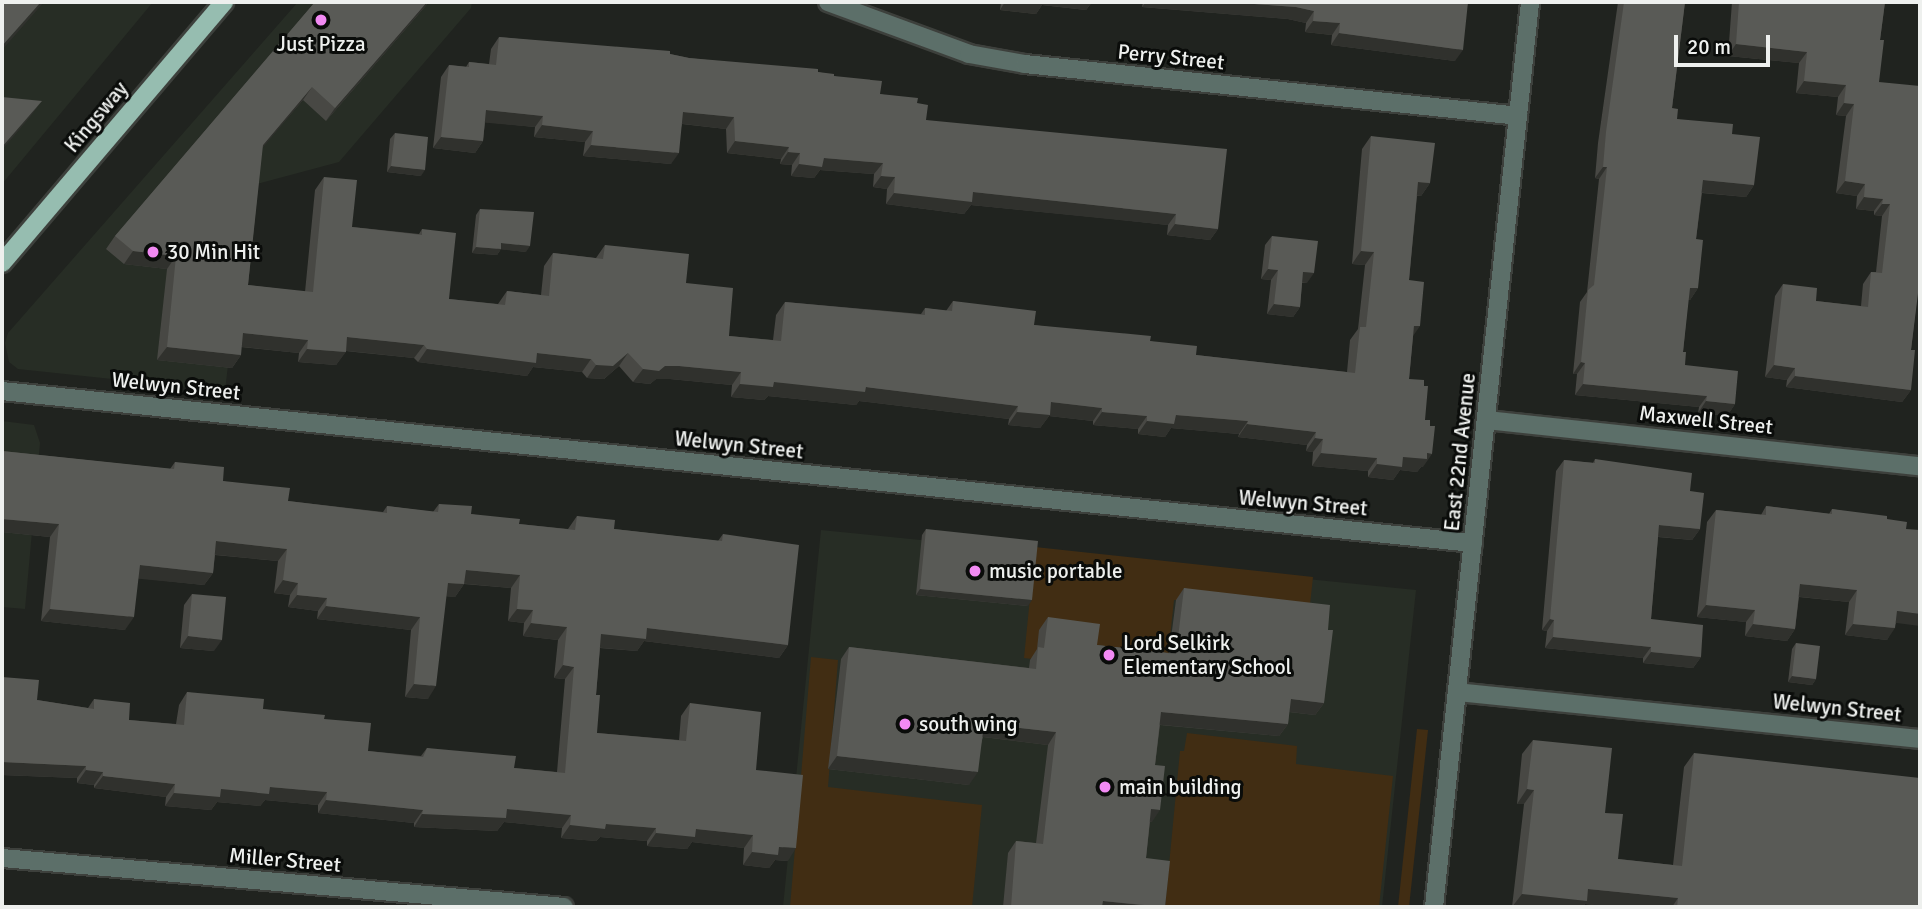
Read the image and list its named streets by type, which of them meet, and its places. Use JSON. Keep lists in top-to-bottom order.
{
  "streets": {
    "main road": ["Kingsway"],
    "street": [
      "Perry Street",
      "Welwyn Street",
      "Maxwell Street",
      "East 22nd Avenue",
      "Miller Street"
    ]
  },
  "crossings": [
    ["Perry Street", "East 22nd Avenue"],
    ["Welwyn Street", "East 22nd Avenue"],
    ["Maxwell Street", "East 22nd Avenue"]
  ],
  "places": [
    "Just Pizza",
    "30 Min Hit",
    "music portable",
    "Lord Selkirk Elementary School",
    "south wing",
    "main building"
  ],
  "scale_bar": "20 m"
}
